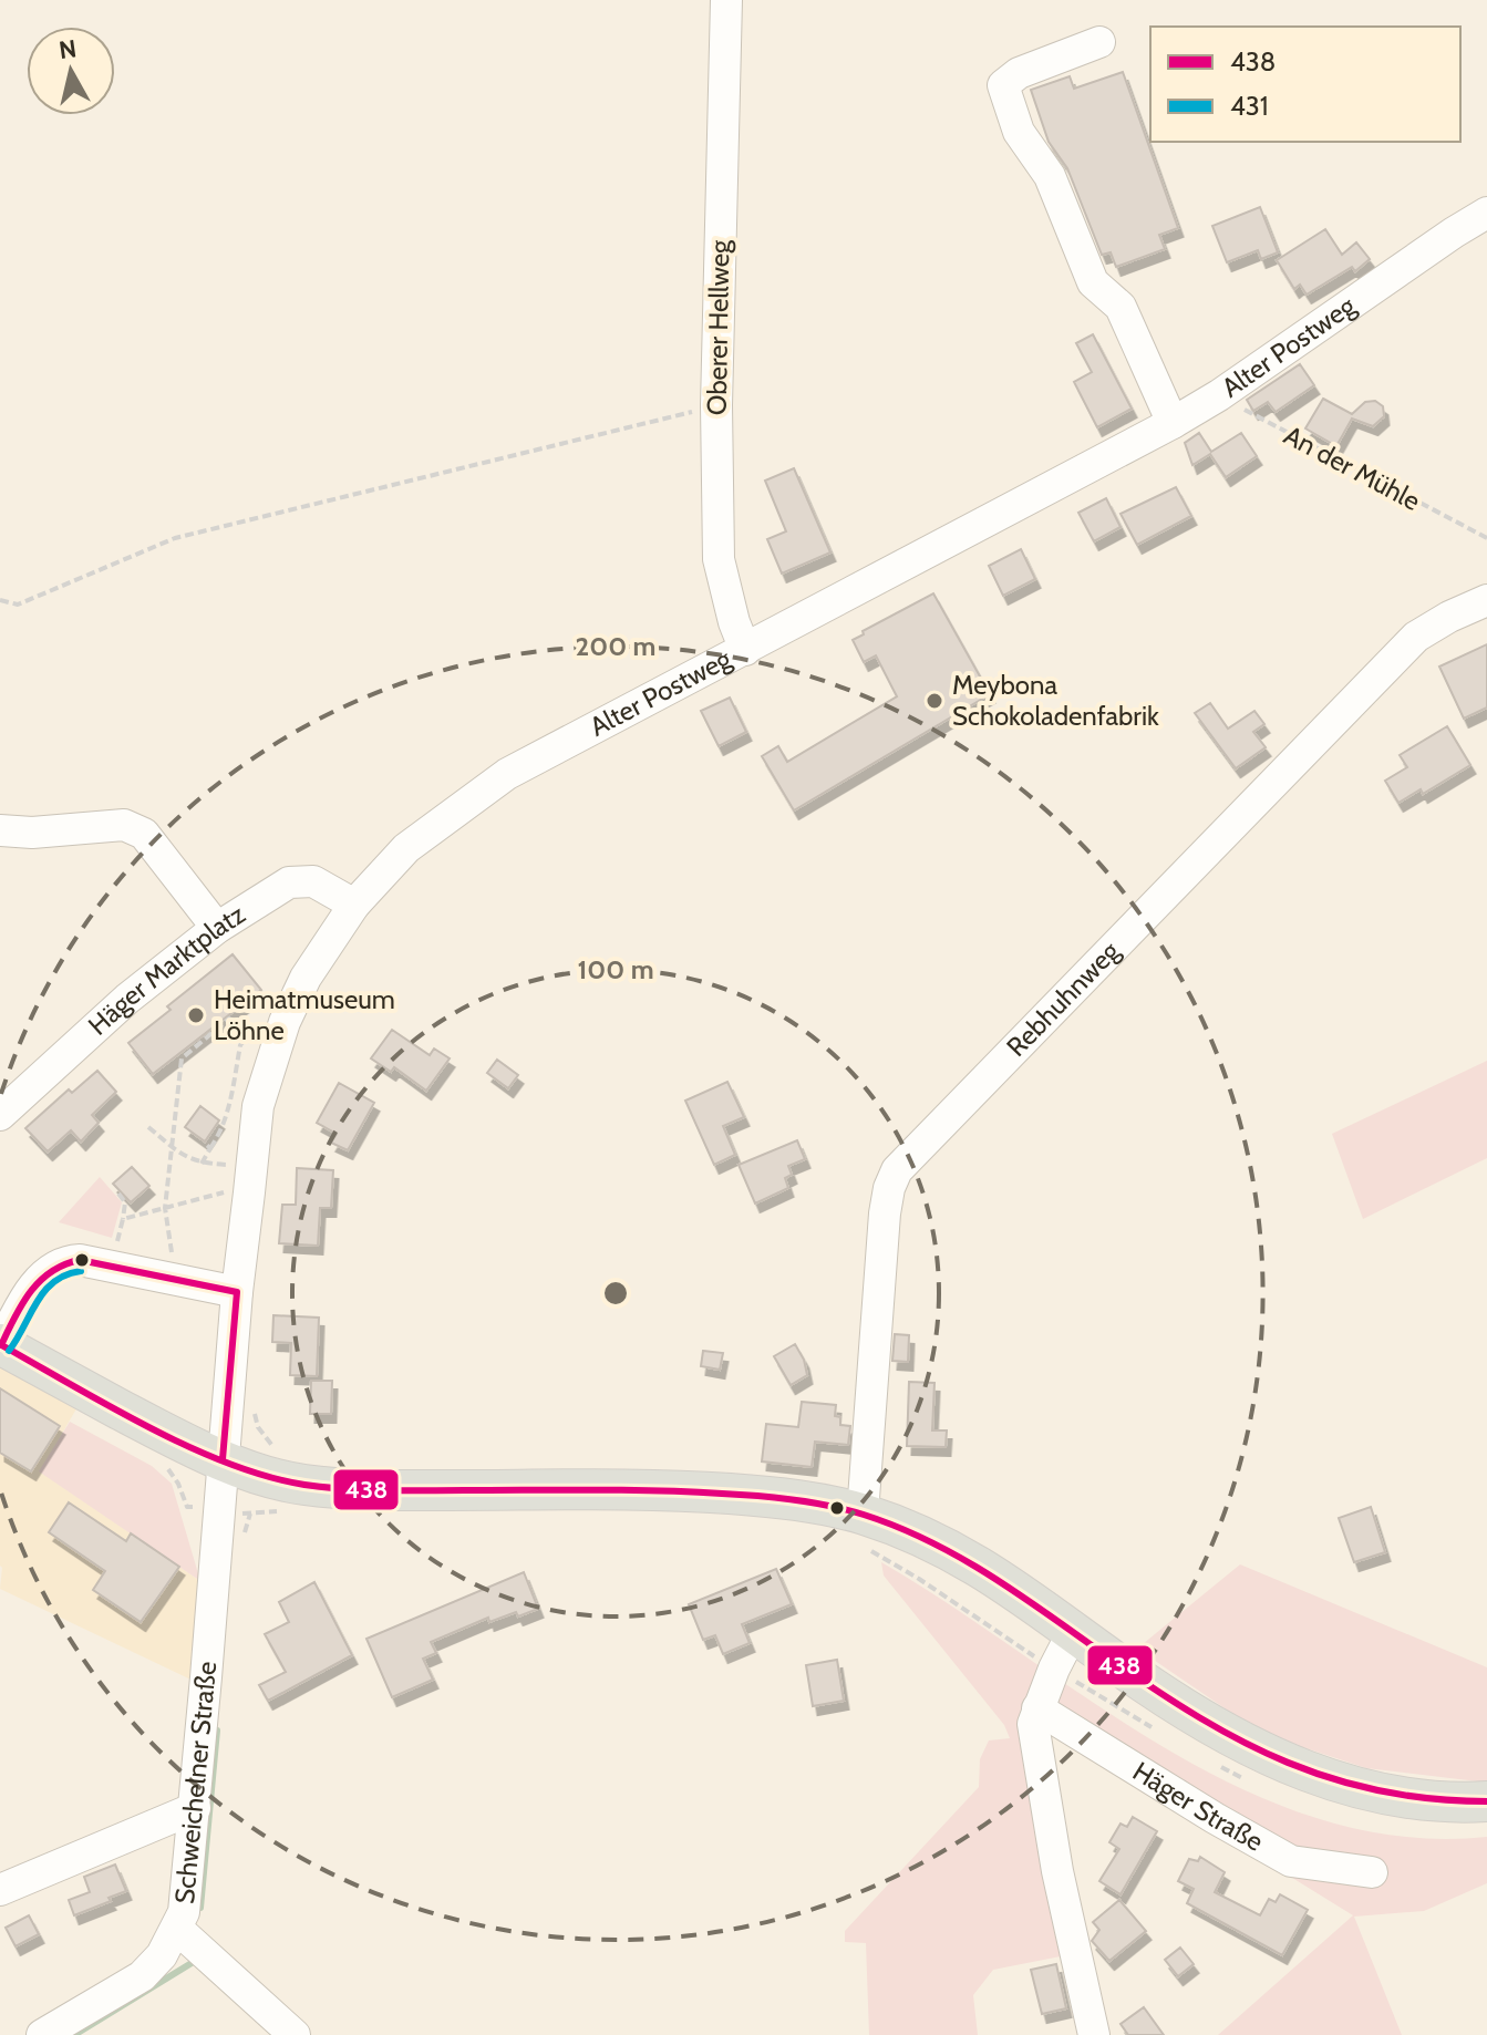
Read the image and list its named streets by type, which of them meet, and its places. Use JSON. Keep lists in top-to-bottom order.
{
  "streets": {
    "street": [
      "Oberer Hellweg",
      "Alter Postweg",
      "Häger Marktplatz",
      "Rebhuhnweg",
      "Schweichelner Straße",
      "Häger Straße"
    ],
    "path": ["An der Mühle"]
  },
  "crossings": [
    ["Oberer Hellweg", "Alter Postweg"],
    ["Alter Postweg", "An der Mühle"],
    ["Alter Postweg", "Häger Marktplatz"],
    ["Alter Postweg", "Schweichelner Straße"]
  ],
  "places": ["Meybona Schokoladenfabrik", "Heimatmuseum Löhne"],
  "lines": ["transit line 438", "transit line 431"],
  "legend": ["438", "431"],
  "north": "top",
  "rings": ["200 m", "100 m"]
}
